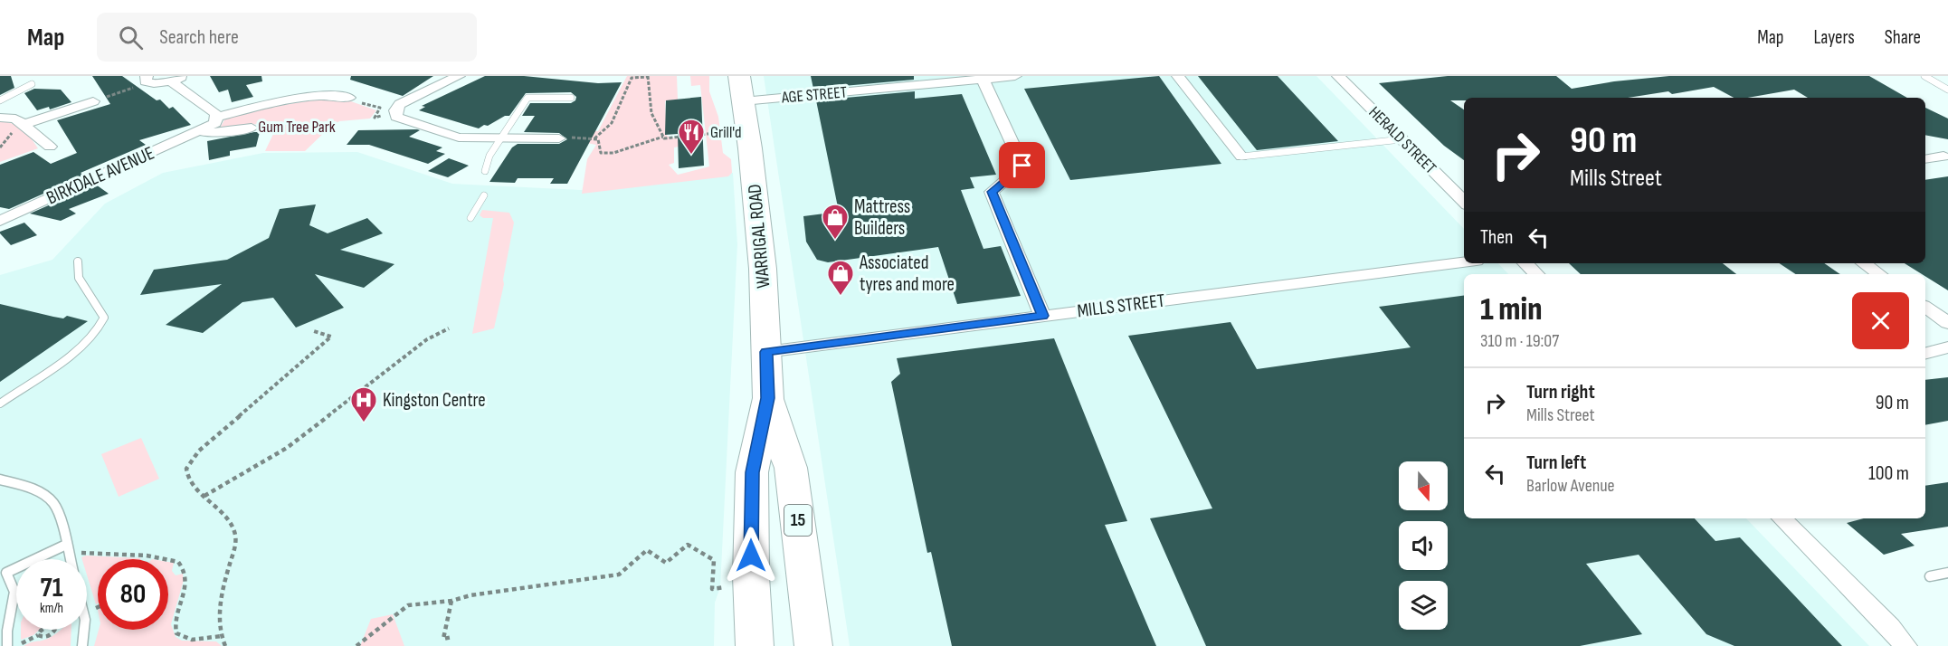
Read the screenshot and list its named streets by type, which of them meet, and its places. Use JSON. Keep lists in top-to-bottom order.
{
  "streets": {
    "highway": ["WARRIGAL ROAD", "15"],
    "street": [
      "AGE STREET",
      "HERALD STREET",
      "BIRKDALE AVENUE",
      "MILLS STREET"
    ]
  },
  "crossings": [
    ["AGE STREET", "WARRIGAL ROAD"],
    ["WARRIGAL ROAD", "MILLS STREET"]
  ],
  "parks": ["Gum Tree Park"],
  "places": {
    "restaurant": ["Grill'd"],
    "shop": ["Mattress Builders", "Associated tyres and more"],
    "hospital": ["Kingston Centre"]
  },
  "north": "bottom",
  "page": {
    "header": "Map",
    "search": "Search here",
    "nav": ["Map", "Layers", "Share"],
    "turn": ["90 m", "Mills Street"],
    "then": "Then",
    "heading": ["1 min", "310 m · 19:07"],
    "list": [
      {
        "name": "Turn right",
        "note": "Mills Street",
        "value": "90 m"
      },
      {
        "name": "Turn left",
        "note": "Barlow Avenue",
        "value": "100 m"
      }
    ],
    "speed": "71 km/h",
    "limit": "80"
  }
}
